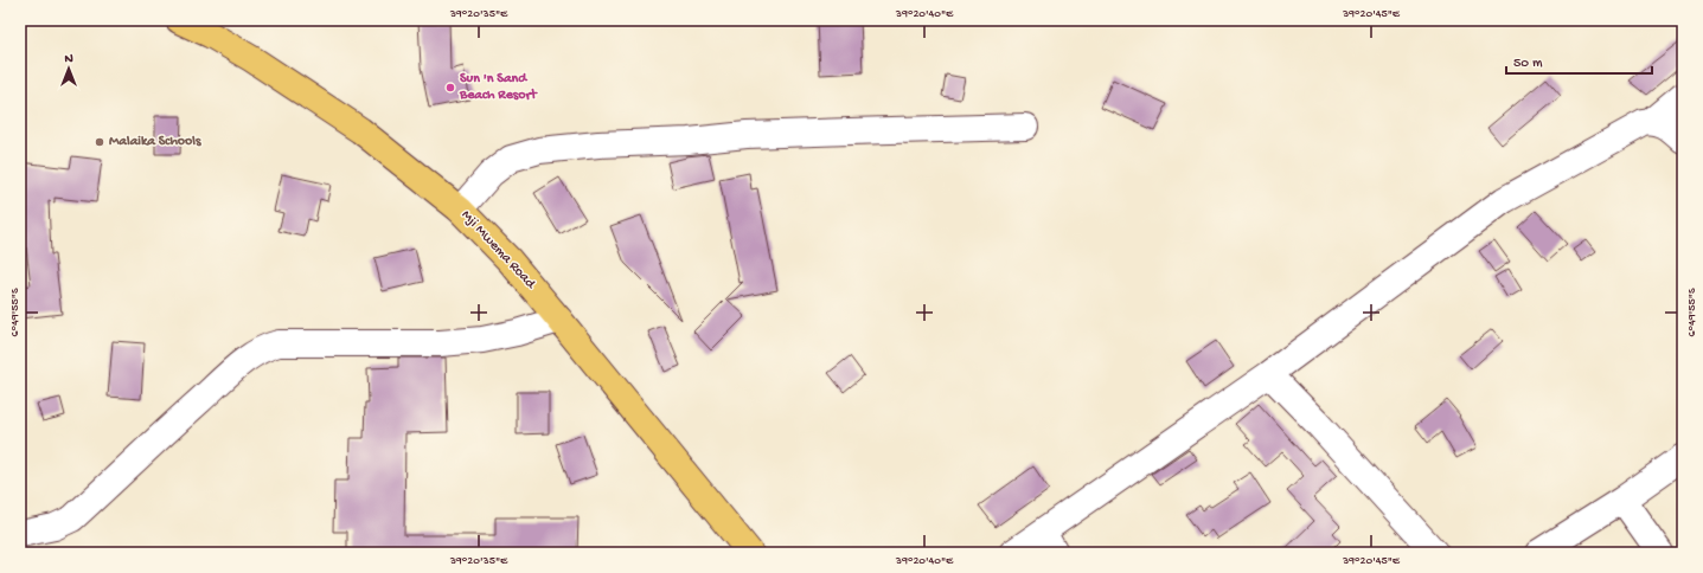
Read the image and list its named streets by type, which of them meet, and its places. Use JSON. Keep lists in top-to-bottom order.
{
  "streets": {
    "main road": ["Mji Mwema Road"]
  },
  "places": ["Sun 'n Sand Beach Resort", "Malaika Schools"],
  "scale_bar": "50 m",
  "north": "top",
  "coordinates": [
    "39°20'35\"E",
    "39°20'40\"E",
    "39°20'45\"E",
    "6°49'55\"S"
  ]
}
